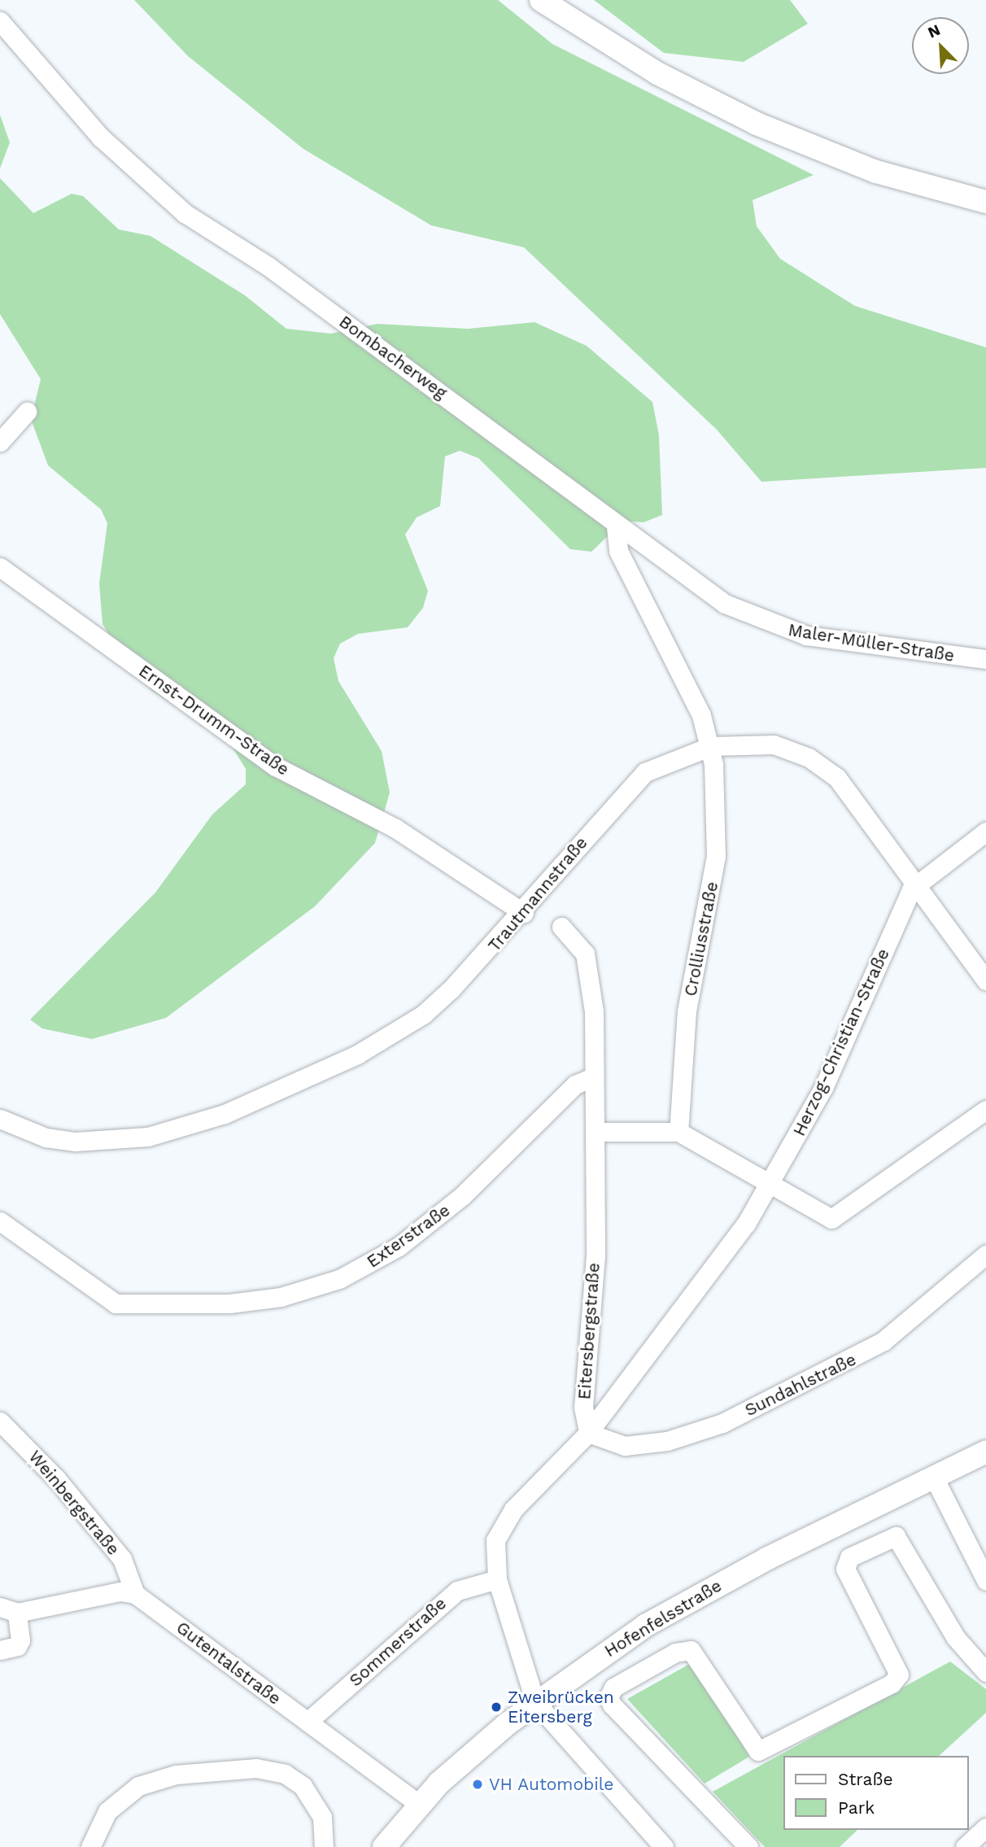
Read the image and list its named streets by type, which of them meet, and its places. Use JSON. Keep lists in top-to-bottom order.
{
  "streets": {
    "main road": ["Hofenfelsstraße"],
    "street": [
      "Bombacherweg",
      "Maler-Müller-Straße",
      "Ernst-Drumm-Straße",
      "Trautmannstraße",
      "Crolliusstraße",
      "Herzog-Christian-Straße",
      "Exterstraße",
      "Eitersbergstraße",
      "Sundahlstraße",
      "Weinbergstraße",
      "Sommerstraße",
      "Gutentalstraße"
    ]
  },
  "crossings": [
    ["Bombacherweg", "Maler-Müller-Straße"],
    ["Ernst-Drumm-Straße", "Trautmannstraße"],
    ["Trautmannstraße", "Crolliusstraße"],
    ["Trautmannstraße", "Herzog-Christian-Straße"],
    ["Herzog-Christian-Straße", "Eitersbergstraße"],
    ["Herzog-Christian-Straße", "Sundahlstraße"],
    ["Exterstraße", "Eitersbergstraße"],
    ["Eitersbergstraße", "Sundahlstraße"],
    ["Weinbergstraße", "Gutentalstraße"],
    ["Hofenfelsstraße", "Gutentalstraße"],
    ["Sommerstraße", "Gutentalstraße"]
  ],
  "places": ["Zweibrücken Eitersberg", "VH Automobile"],
  "legend": ["Straße", "Park"],
  "north": "top left"
}
